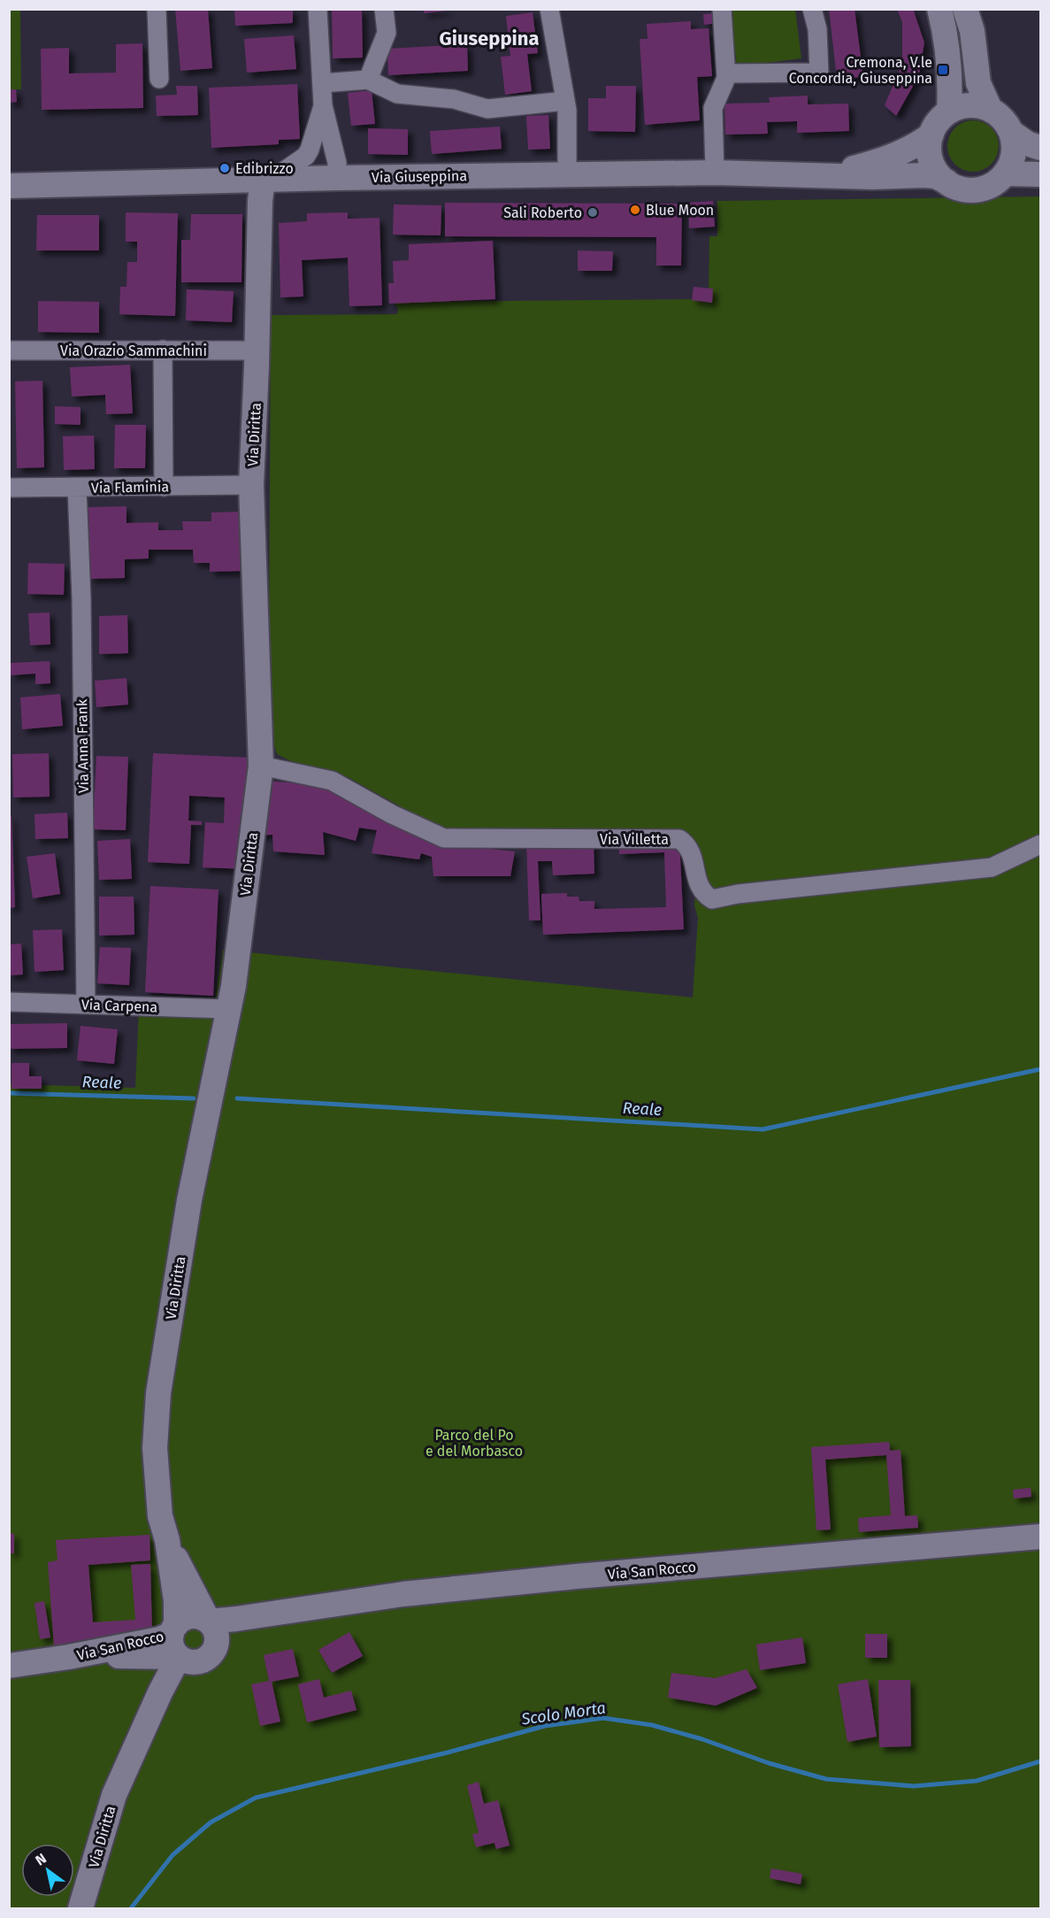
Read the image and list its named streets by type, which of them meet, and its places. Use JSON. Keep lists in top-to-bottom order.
{
  "streets": {
    "main road": ["Via Giuseppina", "Via Diritta", "Via San Rocco"],
    "street": [
      "Via Orazio Sammachini",
      "Via Flaminia",
      "Via Anna Frank",
      "Via Villetta",
      "Via Carpena"
    ]
  },
  "crossings": [
    ["Via Giuseppina", "Via Diritta"],
    ["Via Orazio Sammachini", "Via Diritta"],
    ["Via Diritta", "Via Flaminia"],
    ["Via Diritta", "Via Villetta"],
    ["Via Diritta", "Via Carpena"],
    ["Via Diritta", "Via San Rocco"],
    ["Via Flaminia", "Via Anna Frank"],
    ["Via Anna Frank", "Via Carpena"]
  ],
  "districts": ["Giuseppina"],
  "water": ["Reale", "Scolo Morta"],
  "parks": ["Parco del Po e del Morbasco"],
  "places": {
    "transit": ["Cremona, V.le Concordia, Giuseppina"],
    "other": ["Edibrizzo", "Blue Moon", "Sali Roberto"]
  },
  "north": "top left"
}
